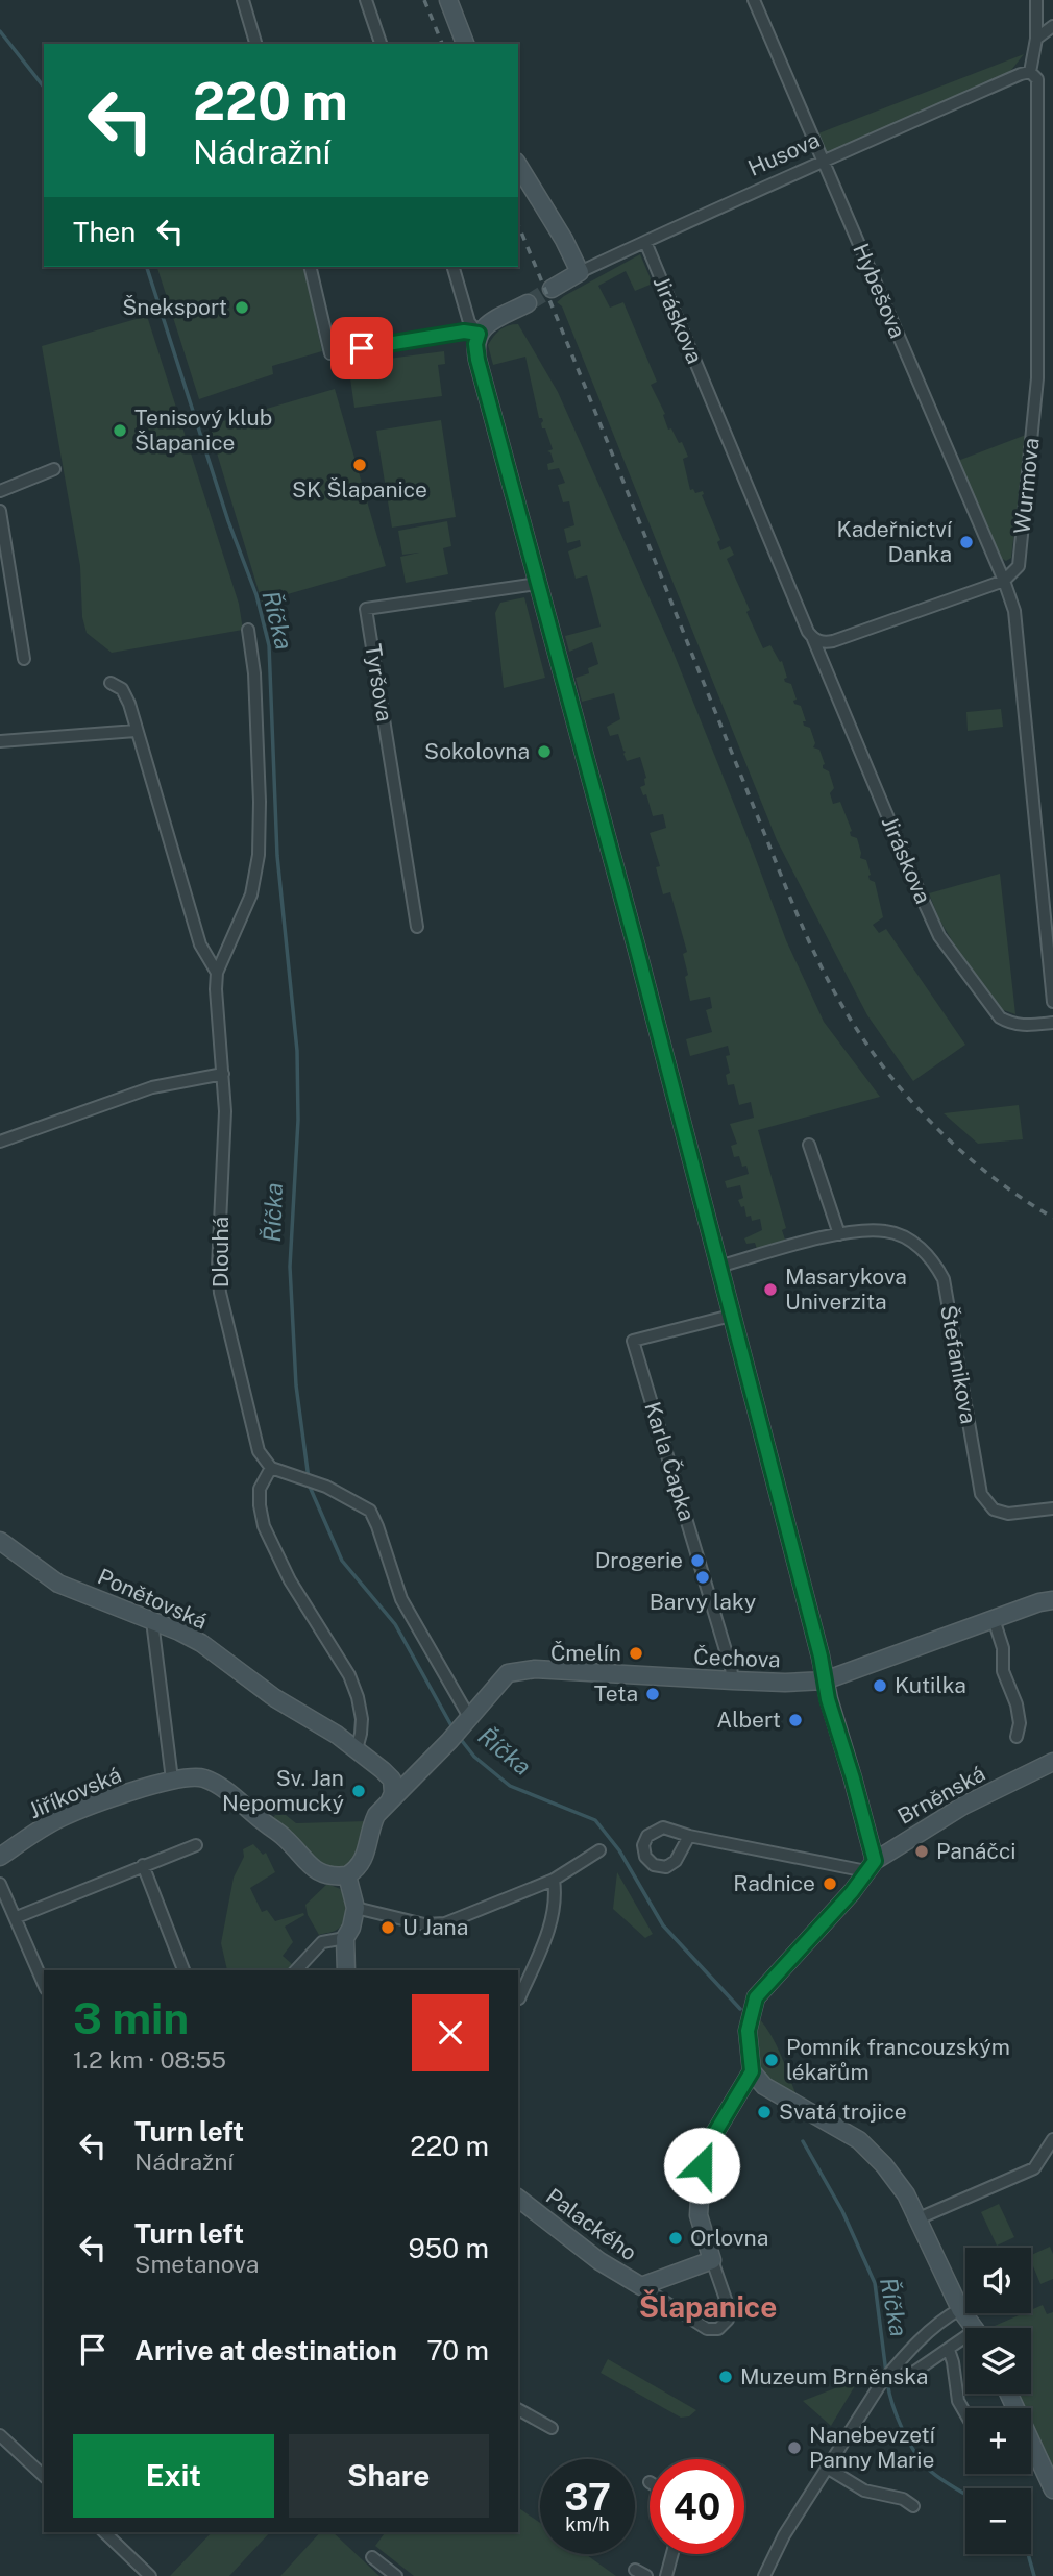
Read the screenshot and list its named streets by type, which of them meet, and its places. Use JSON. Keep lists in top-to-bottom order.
{
  "streets": {
    "street": [
      "Husova",
      "Hybešova",
      "Jiráskova",
      "Wurmova",
      "Tyršova",
      "Dlouhá",
      "Štefanikova",
      "Karla Čapka",
      "Ponětovská",
      "Čechova",
      "Jiříkovská",
      "Brněnská",
      "Palackého"
    ]
  },
  "crossings": [
    ["Husova", "Hybešova"],
    ["Husova", "Jiráskova"],
    ["Husova", "Wurmova"],
    ["Hybešova", "Wurmova"],
    ["Karla Čapka", "Čechova"]
  ],
  "districts": ["Šlapanice"],
  "water": ["Říčka"],
  "places": [
    "Šneksport",
    "Tenisový klub Šlapanice",
    "SK Šlapanice",
    "Kadeřnictví Danka",
    "Sokolovna",
    "Masarykova Univerzita",
    "Drogerie",
    "Barvy laky",
    "Čmelín",
    "Kutilka",
    "Teta",
    "Albert",
    "Sv. Jan Nepomucký",
    "Panáčci",
    "Radnice",
    "U Jana",
    "Pomník francouzským lékařům",
    "Svatá trojice",
    "Orlovna",
    "Muzeum Brněnska",
    "Nanebevzetí Panny Marie"
  ],
  "page": {
    "turn": ["220 m", "Nádražní"],
    "then": "Then",
    "heading": ["3 min", "1.2 km · 08:55"],
    "list": [
      {
        "name": "Turn left",
        "note": "Nádražní",
        "value": "220 m"
      },
      {
        "name": "Turn left",
        "note": "Smetanova",
        "value": "950 m"
      },
      {
        "name": "Arrive at destination",
        "value": "70 m"
      }
    ],
    "map_buttons": ["+", "−"],
    "buttons": ["Exit", "Share"],
    "speed": "37 km/h",
    "limit": "40"
  }
}
